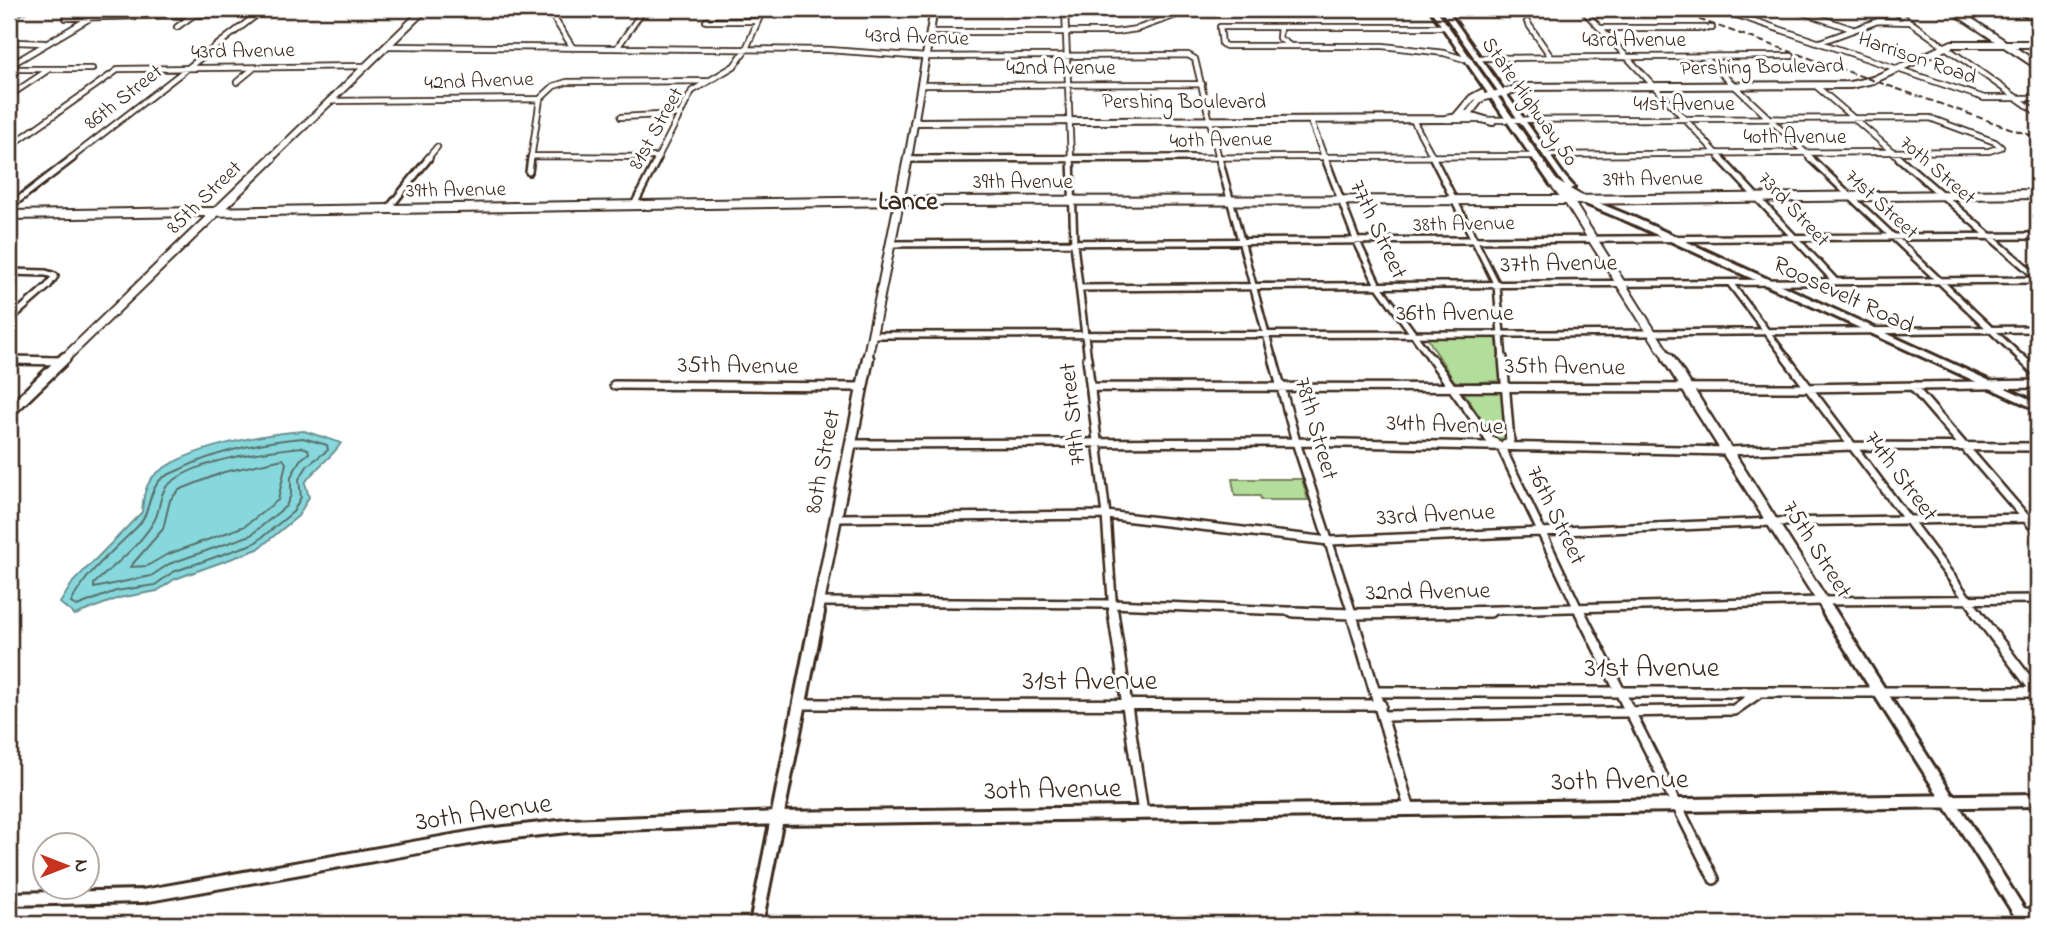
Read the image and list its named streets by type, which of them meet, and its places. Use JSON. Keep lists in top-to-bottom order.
{
  "streets": {
    "main road": ["State Highway 50", "Roosevelt Road"],
    "street": [
      "43rd Avenue",
      "Harrison Road",
      "Pershing Boulevard",
      "42nd Avenue",
      "86th Street",
      "41st Avenue",
      "81st Street",
      "40th Avenue",
      "70th Street",
      "39th Avenue",
      "85th Street",
      "71st Street",
      "73rd Street",
      "38th Avenue",
      "77th Street",
      "37th Avenue",
      "36th Avenue",
      "35th Avenue",
      "79th Street",
      "34th Avenue",
      "78th Street",
      "80th Street",
      "74th Street",
      "33rd Avenue",
      "76th Street",
      "75th Street",
      "32nd Avenue",
      "31st Avenue",
      "30th Avenue"
    ]
  },
  "crossings": [
    ["43rd Avenue", "86th Street"],
    ["43rd Avenue", "State Highway 50"],
    ["43rd Avenue", "81st Street"],
    ["43rd Avenue", "85th Street"],
    ["43rd Avenue", "71st Street"],
    ["43rd Avenue", "73rd Street"],
    ["43rd Avenue", "79th Street"],
    ["43rd Avenue", "78th Street"],
    ["43rd Avenue", "80th Street"],
    ["Harrison Road", "Pershing Boulevard"],
    ["Pershing Boulevard", "State Highway 50"],
    ["Pershing Boulevard", "41st Avenue"],
    ["Pershing Boulevard", "70th Street"],
    ["Pershing Boulevard", "71st Street"],
    ["Pershing Boulevard", "73rd Street"],
    ["Pershing Boulevard", "77th Street"],
    ["Pershing Boulevard", "79th Street"],
    ["Pershing Boulevard", "78th Street"],
    ["Pershing Boulevard", "80th Street"],
    ["Pershing Boulevard", "76th Street"],
    ["42nd Avenue", "81st Street"],
    ["42nd Avenue", "85th Street"],
    ["42nd Avenue", "79th Street"],
    ["42nd Avenue", "78th Street"],
    ["42nd Avenue", "80th Street"],
    ["State Highway 50", "41st Avenue"],
    ["State Highway 50", "40th Avenue"],
    ["State Highway 50", "39th Avenue"],
    ["State Highway 50", "Roosevelt Road"],
    ["State Highway 50", "75th Street"],
    ["41st Avenue", "40th Avenue"],
    ["41st Avenue", "70th Street"],
    ["41st Avenue", "71st Street"],
    ["41st Avenue", "73rd Street"],
    ["81st Street", "39th Avenue"],
    ["40th Avenue", "70th Street"],
    ["40th Avenue", "71st Street"],
    ["40th Avenue", "73rd Street"],
    ["40th Avenue", "77th Street"],
    ["40th Avenue", "79th Street"],
    ["40th Avenue", "78th Street"],
    ["40th Avenue", "80th Street"],
    ["40th Avenue", "76th Street"],
    ["70th Street", "39th Avenue"],
    ["70th Street", "38th Avenue"],
    ["70th Street", "37th Avenue"],
    ["39th Avenue", "85th Street"],
    ["39th Avenue", "71st Street"],
    ["39th Avenue", "73rd Street"],
    ["39th Avenue", "77th Street"],
    ["39th Avenue", "79th Street"],
    ["39th Avenue", "78th Street"],
    ["39th Avenue", "80th Street"],
    ["39th Avenue", "76th Street"],
    ["39th Avenue", "75th Street"],
    ["71st Street", "38th Avenue"],
    ["71st Street", "37th Avenue"],
    ["71st Street", "36th Avenue"],
    ["73rd Street", "38th Avenue"],
    ["73rd Street", "37th Avenue"],
    ["38th Avenue", "77th Street"],
    ["38th Avenue", "Roosevelt Road"],
    ["38th Avenue", "79th Street"],
    ["38th Avenue", "78th Street"],
    ["38th Avenue", "80th Street"],
    ["38th Avenue", "76th Street"],
    ["38th Avenue", "75th Street"],
    ["77th Street", "37th Avenue"],
    ["77th Street", "36th Avenue"],
    ["77th Street", "35th Avenue"],
    ["77th Street", "34th Avenue"],
    ["77th Street", "76th Street"],
    ["37th Avenue", "Roosevelt Road"],
    ["37th Avenue", "79th Street"],
    ["37th Avenue", "78th Street"],
    ["37th Avenue", "74th Street"],
    ["37th Avenue", "76th Street"],
    ["37th Avenue", "75th Street"],
    ["Roosevelt Road", "36th Avenue"],
    ["Roosevelt Road", "35th Avenue"],
    ["36th Avenue", "79th Street"],
    ["36th Avenue", "78th Street"],
    ["36th Avenue", "80th Street"],
    ["36th Avenue", "74th Street"],
    ["36th Avenue", "76th Street"],
    ["36th Avenue", "75th Street"],
    ["35th Avenue", "79th Street"],
    ["35th Avenue", "78th Street"],
    ["35th Avenue", "80th Street"],
    ["35th Avenue", "74th Street"],
    ["35th Avenue", "76th Street"],
    ["35th Avenue", "75th Street"],
    ["79th Street", "34th Avenue"],
    ["79th Street", "33rd Avenue"],
    ["79th Street", "32nd Avenue"],
    ["79th Street", "31st Avenue"],
    ["79th Street", "30th Avenue"],
    ["34th Avenue", "78th Street"],
    ["34th Avenue", "80th Street"],
    ["34th Avenue", "74th Street"],
    ["34th Avenue", "76th Street"],
    ["34th Avenue", "75th Street"],
    ["78th Street", "33rd Avenue"],
    ["78th Street", "32nd Avenue"],
    ["78th Street", "31st Avenue"],
    ["78th Street", "30th Avenue"],
    ["80th Street", "33rd Avenue"],
    ["80th Street", "32nd Avenue"],
    ["80th Street", "31st Avenue"],
    ["80th Street", "30th Avenue"],
    ["74th Street", "33rd Avenue"],
    ["74th Street", "32nd Avenue"],
    ["74th Street", "31st Avenue"],
    ["33rd Avenue", "76th Street"],
    ["33rd Avenue", "75th Street"],
    ["76th Street", "32nd Avenue"],
    ["76th Street", "31st Avenue"],
    ["76th Street", "30th Avenue"],
    ["75th Street", "32nd Avenue"],
    ["75th Street", "31st Avenue"],
    ["75th Street", "30th Avenue"]
  ],
  "districts": ["Lance"],
  "north": "right"
}
